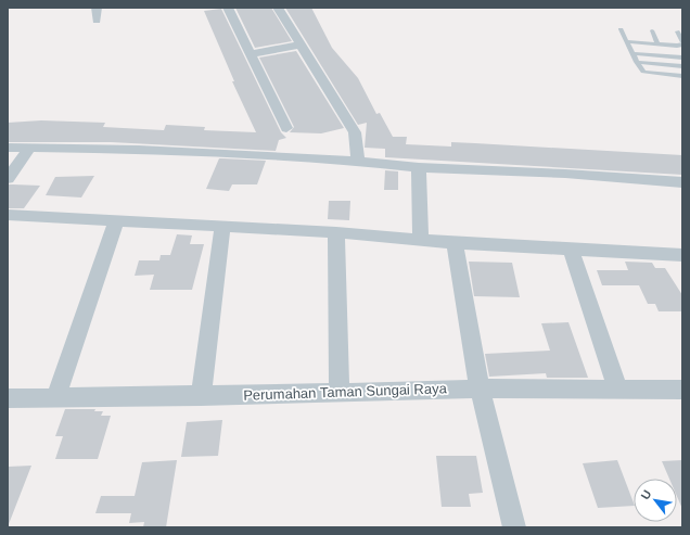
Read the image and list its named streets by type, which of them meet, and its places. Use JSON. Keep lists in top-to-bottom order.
{
  "streets": {
    "street": ["Perumahan Taman Sungai Raya"]
  },
  "north": "top left"
}
